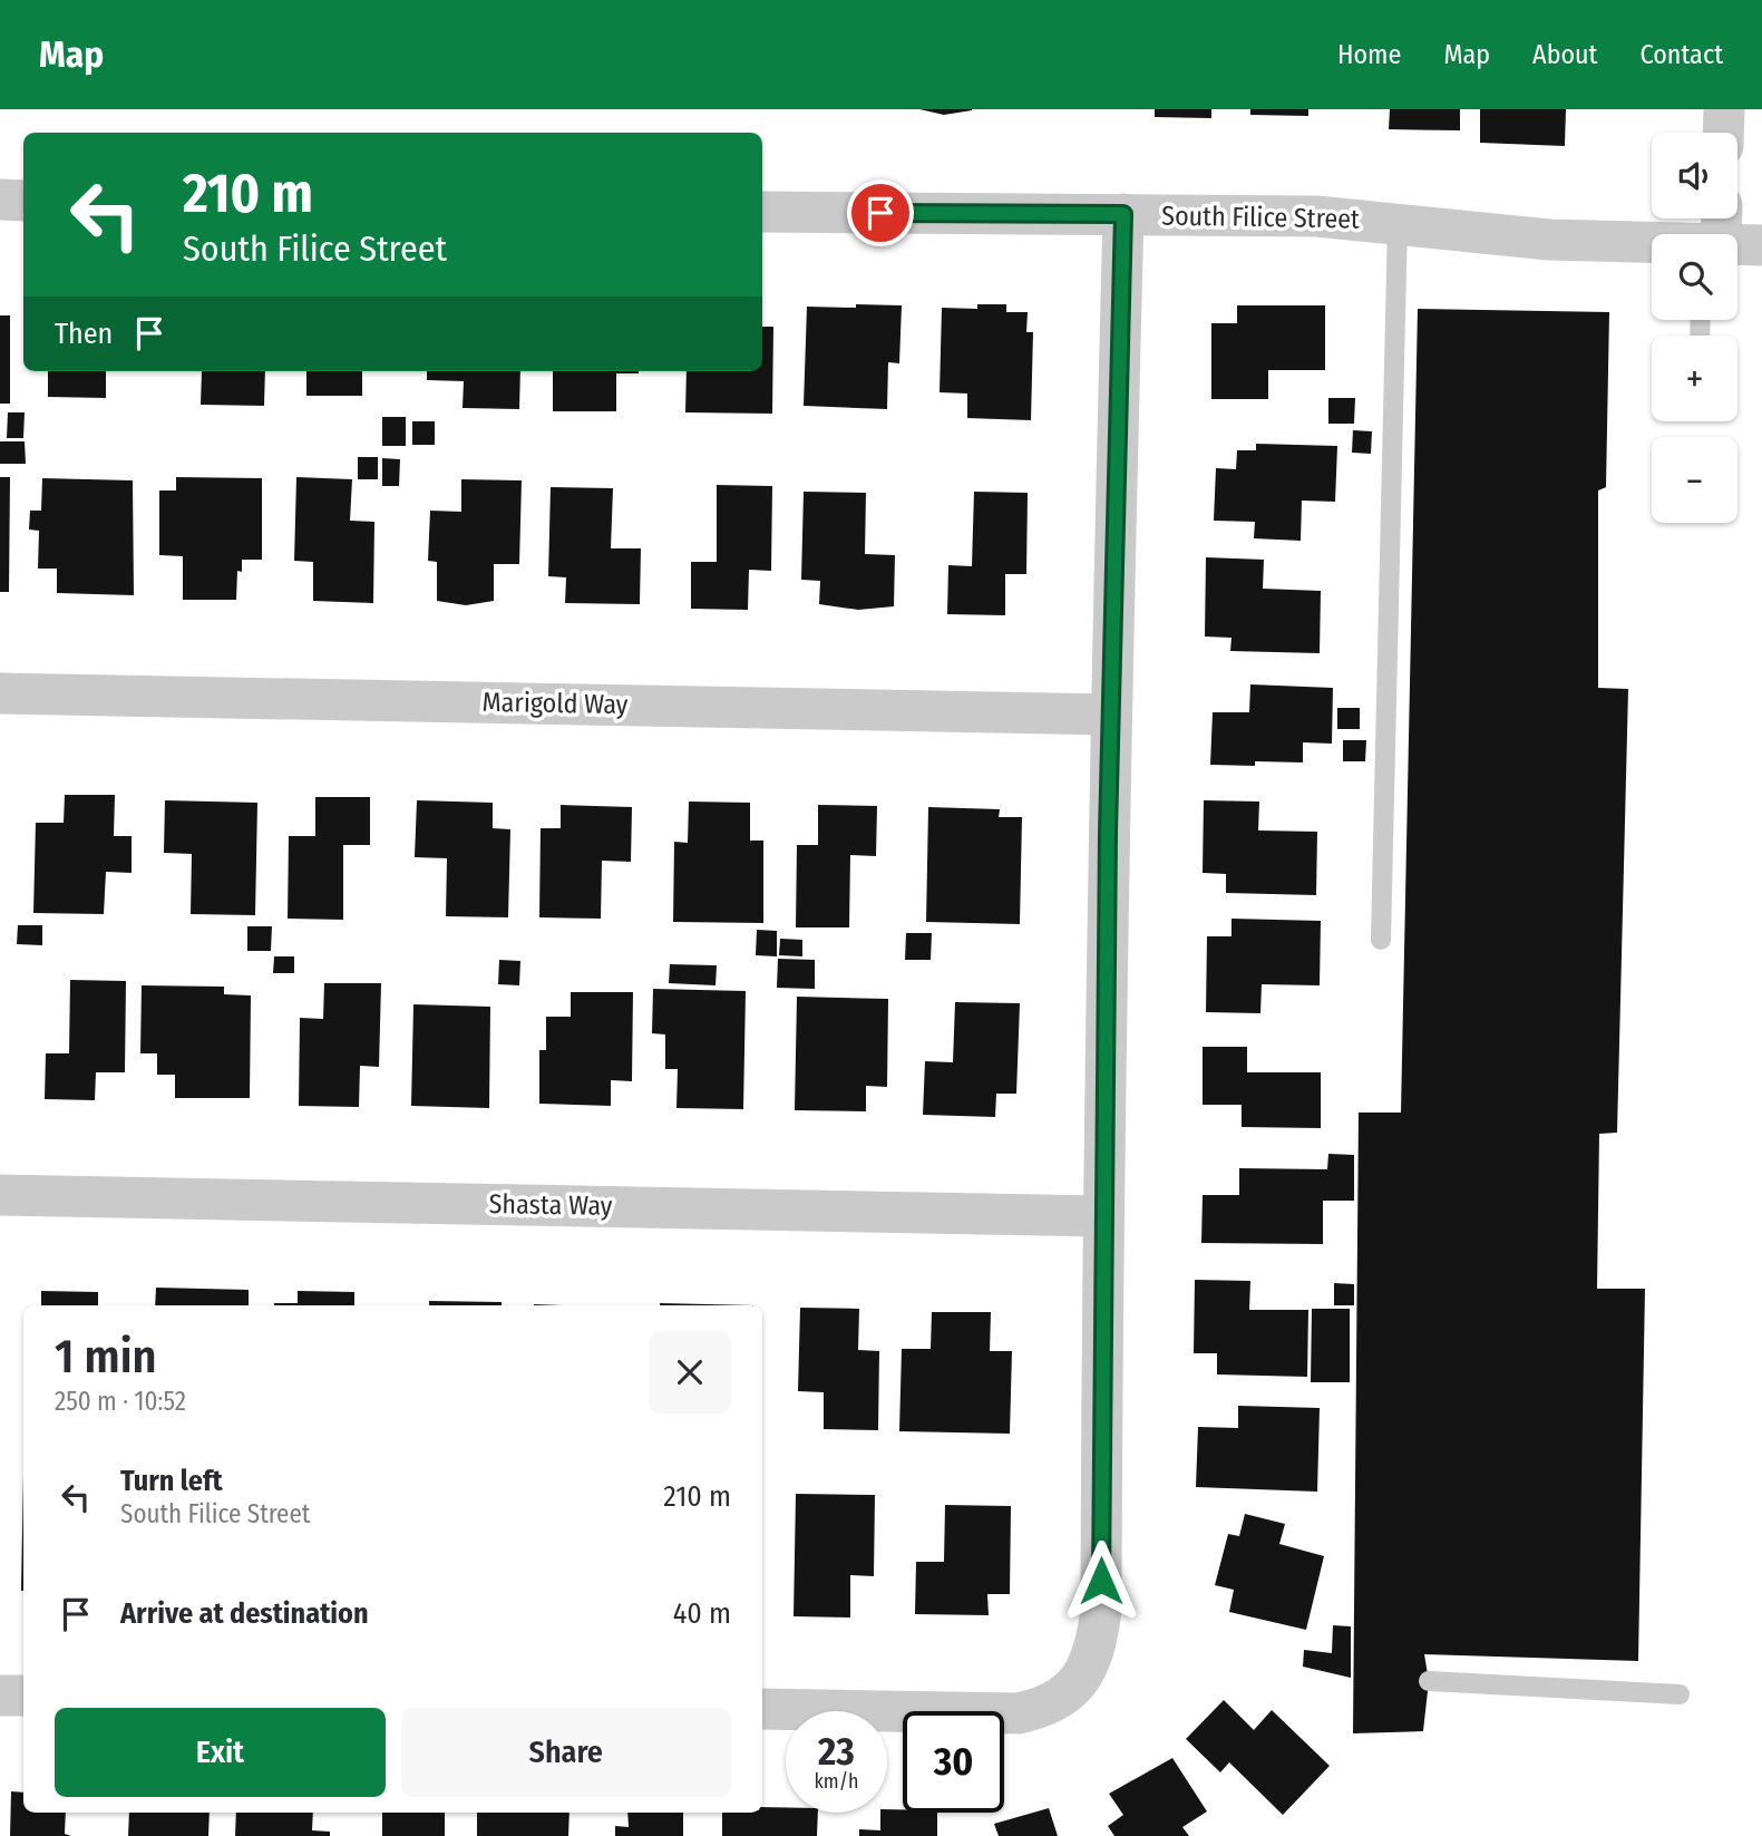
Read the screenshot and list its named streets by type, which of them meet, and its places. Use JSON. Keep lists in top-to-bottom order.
{
  "streets": {
    "street": ["South Filice Street", "Marigold Way", "Shasta Way"]
  },
  "page": {
    "header": "Map",
    "nav": [
      "Home",
      "Map",
      "About",
      "Contact"
    ],
    "map_buttons": ["+", "−"],
    "turn": ["210 m", "South Filice Street"],
    "then": "Then",
    "heading": ["1 min", "250 m · 10:52"],
    "list": [
      {
        "name": "Turn left",
        "note": "South Filice Street",
        "value": "210 m"
      },
      {
        "name": "Arrive at destination",
        "value": "40 m"
      }
    ],
    "buttons": ["Exit", "Share"],
    "speed": "23 km/h",
    "limit": "30"
  }
}
